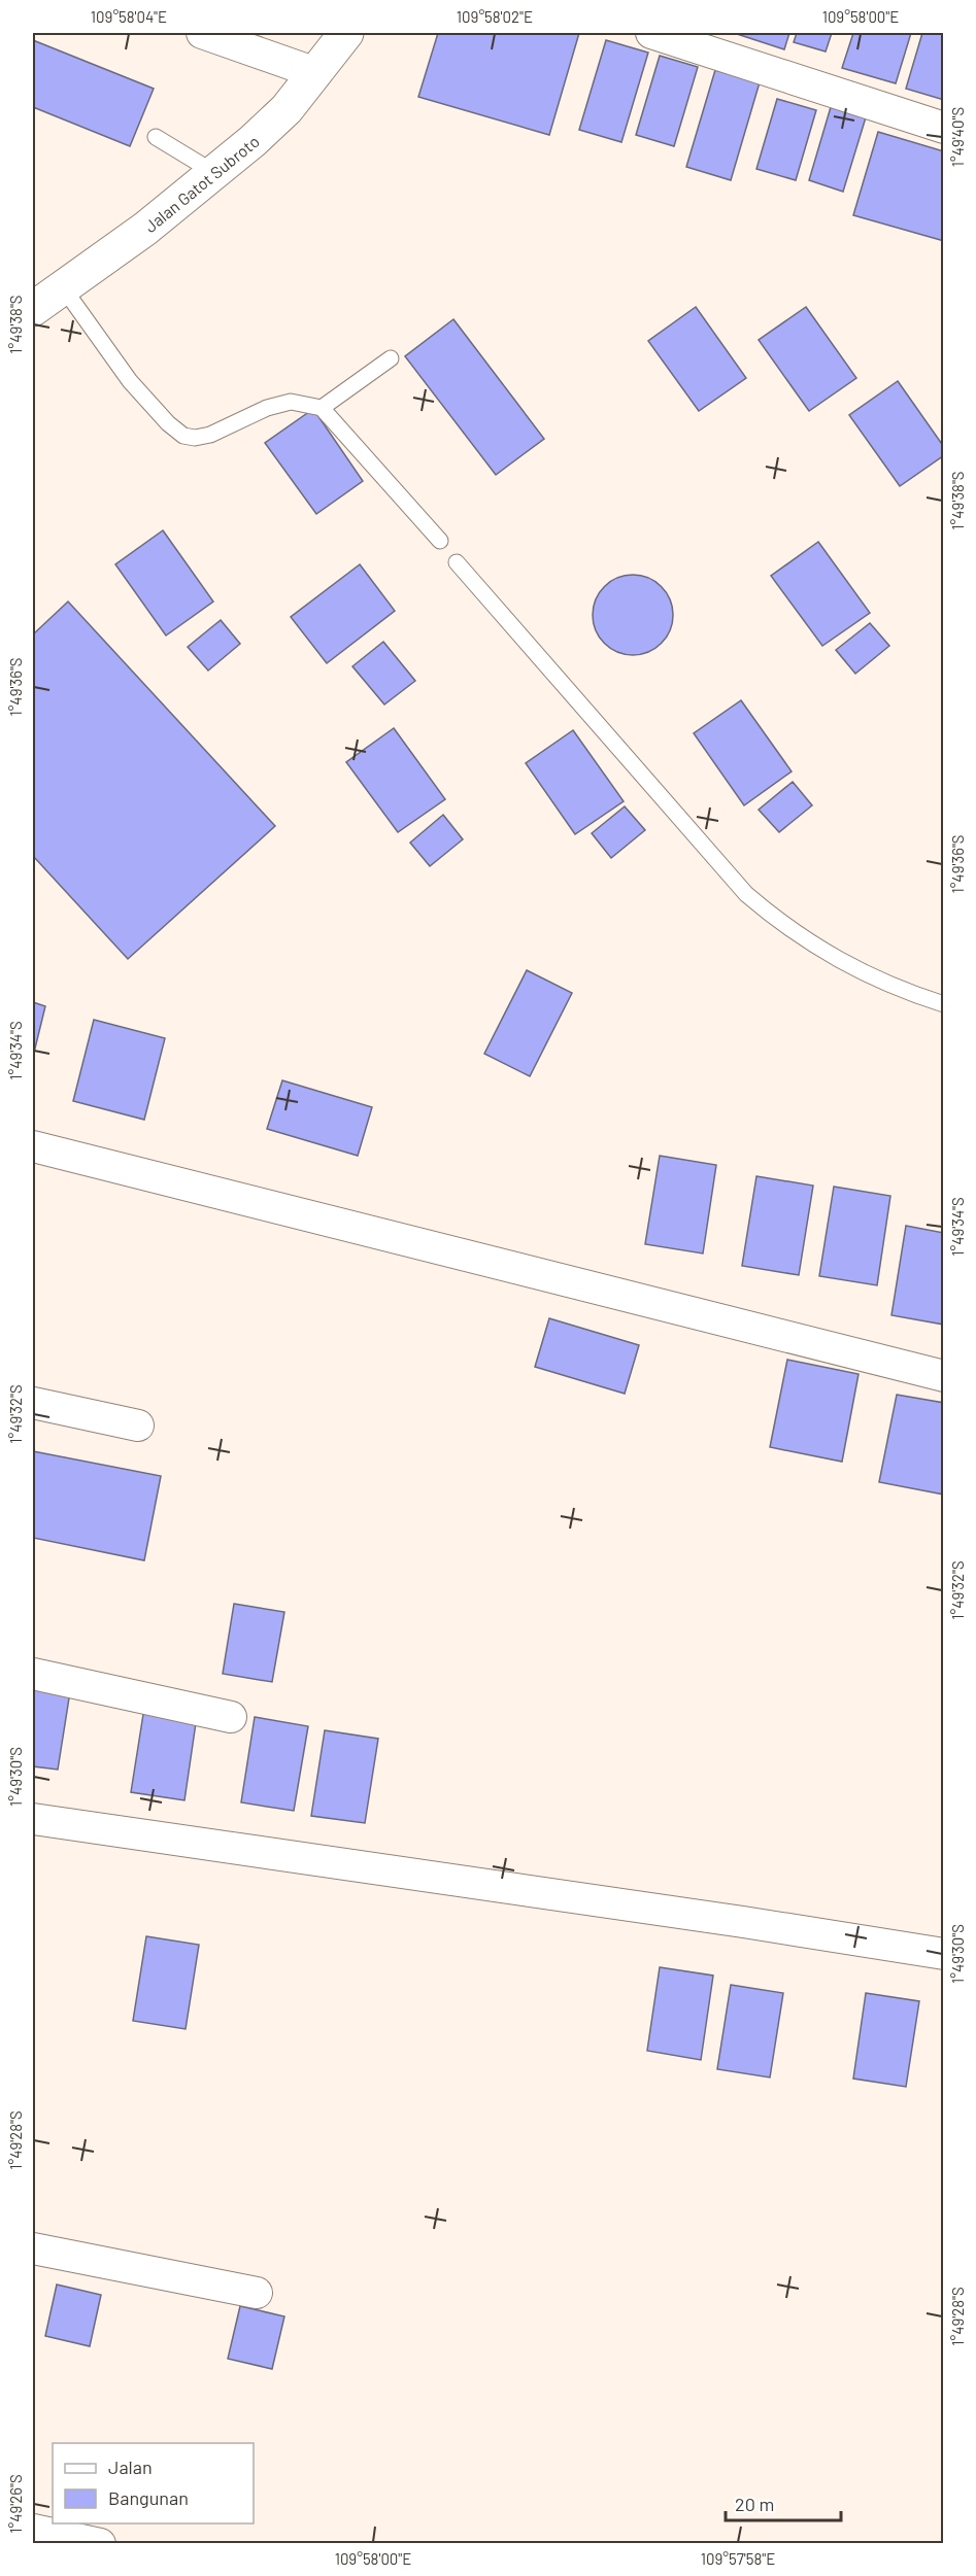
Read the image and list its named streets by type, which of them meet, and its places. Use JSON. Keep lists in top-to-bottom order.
{
  "streets": {
    "street": ["Jalan Gatot Subroto"]
  },
  "legend": ["Jalan", "Bangunan"],
  "scale_bar": "20 m",
  "coordinates": [
    "109°58'04\"E",
    "109°58'02\"E",
    "109°58'00\"E",
    "1°49'40\"S",
    "1°49'38\"S",
    "1°49'36\"S",
    "1°49'34\"S",
    "1°49'32\"S",
    "1°49'30\"S",
    "1°49'28\"S",
    "1°49'26\"S",
    "109°57'58\"E"
  ]
}
